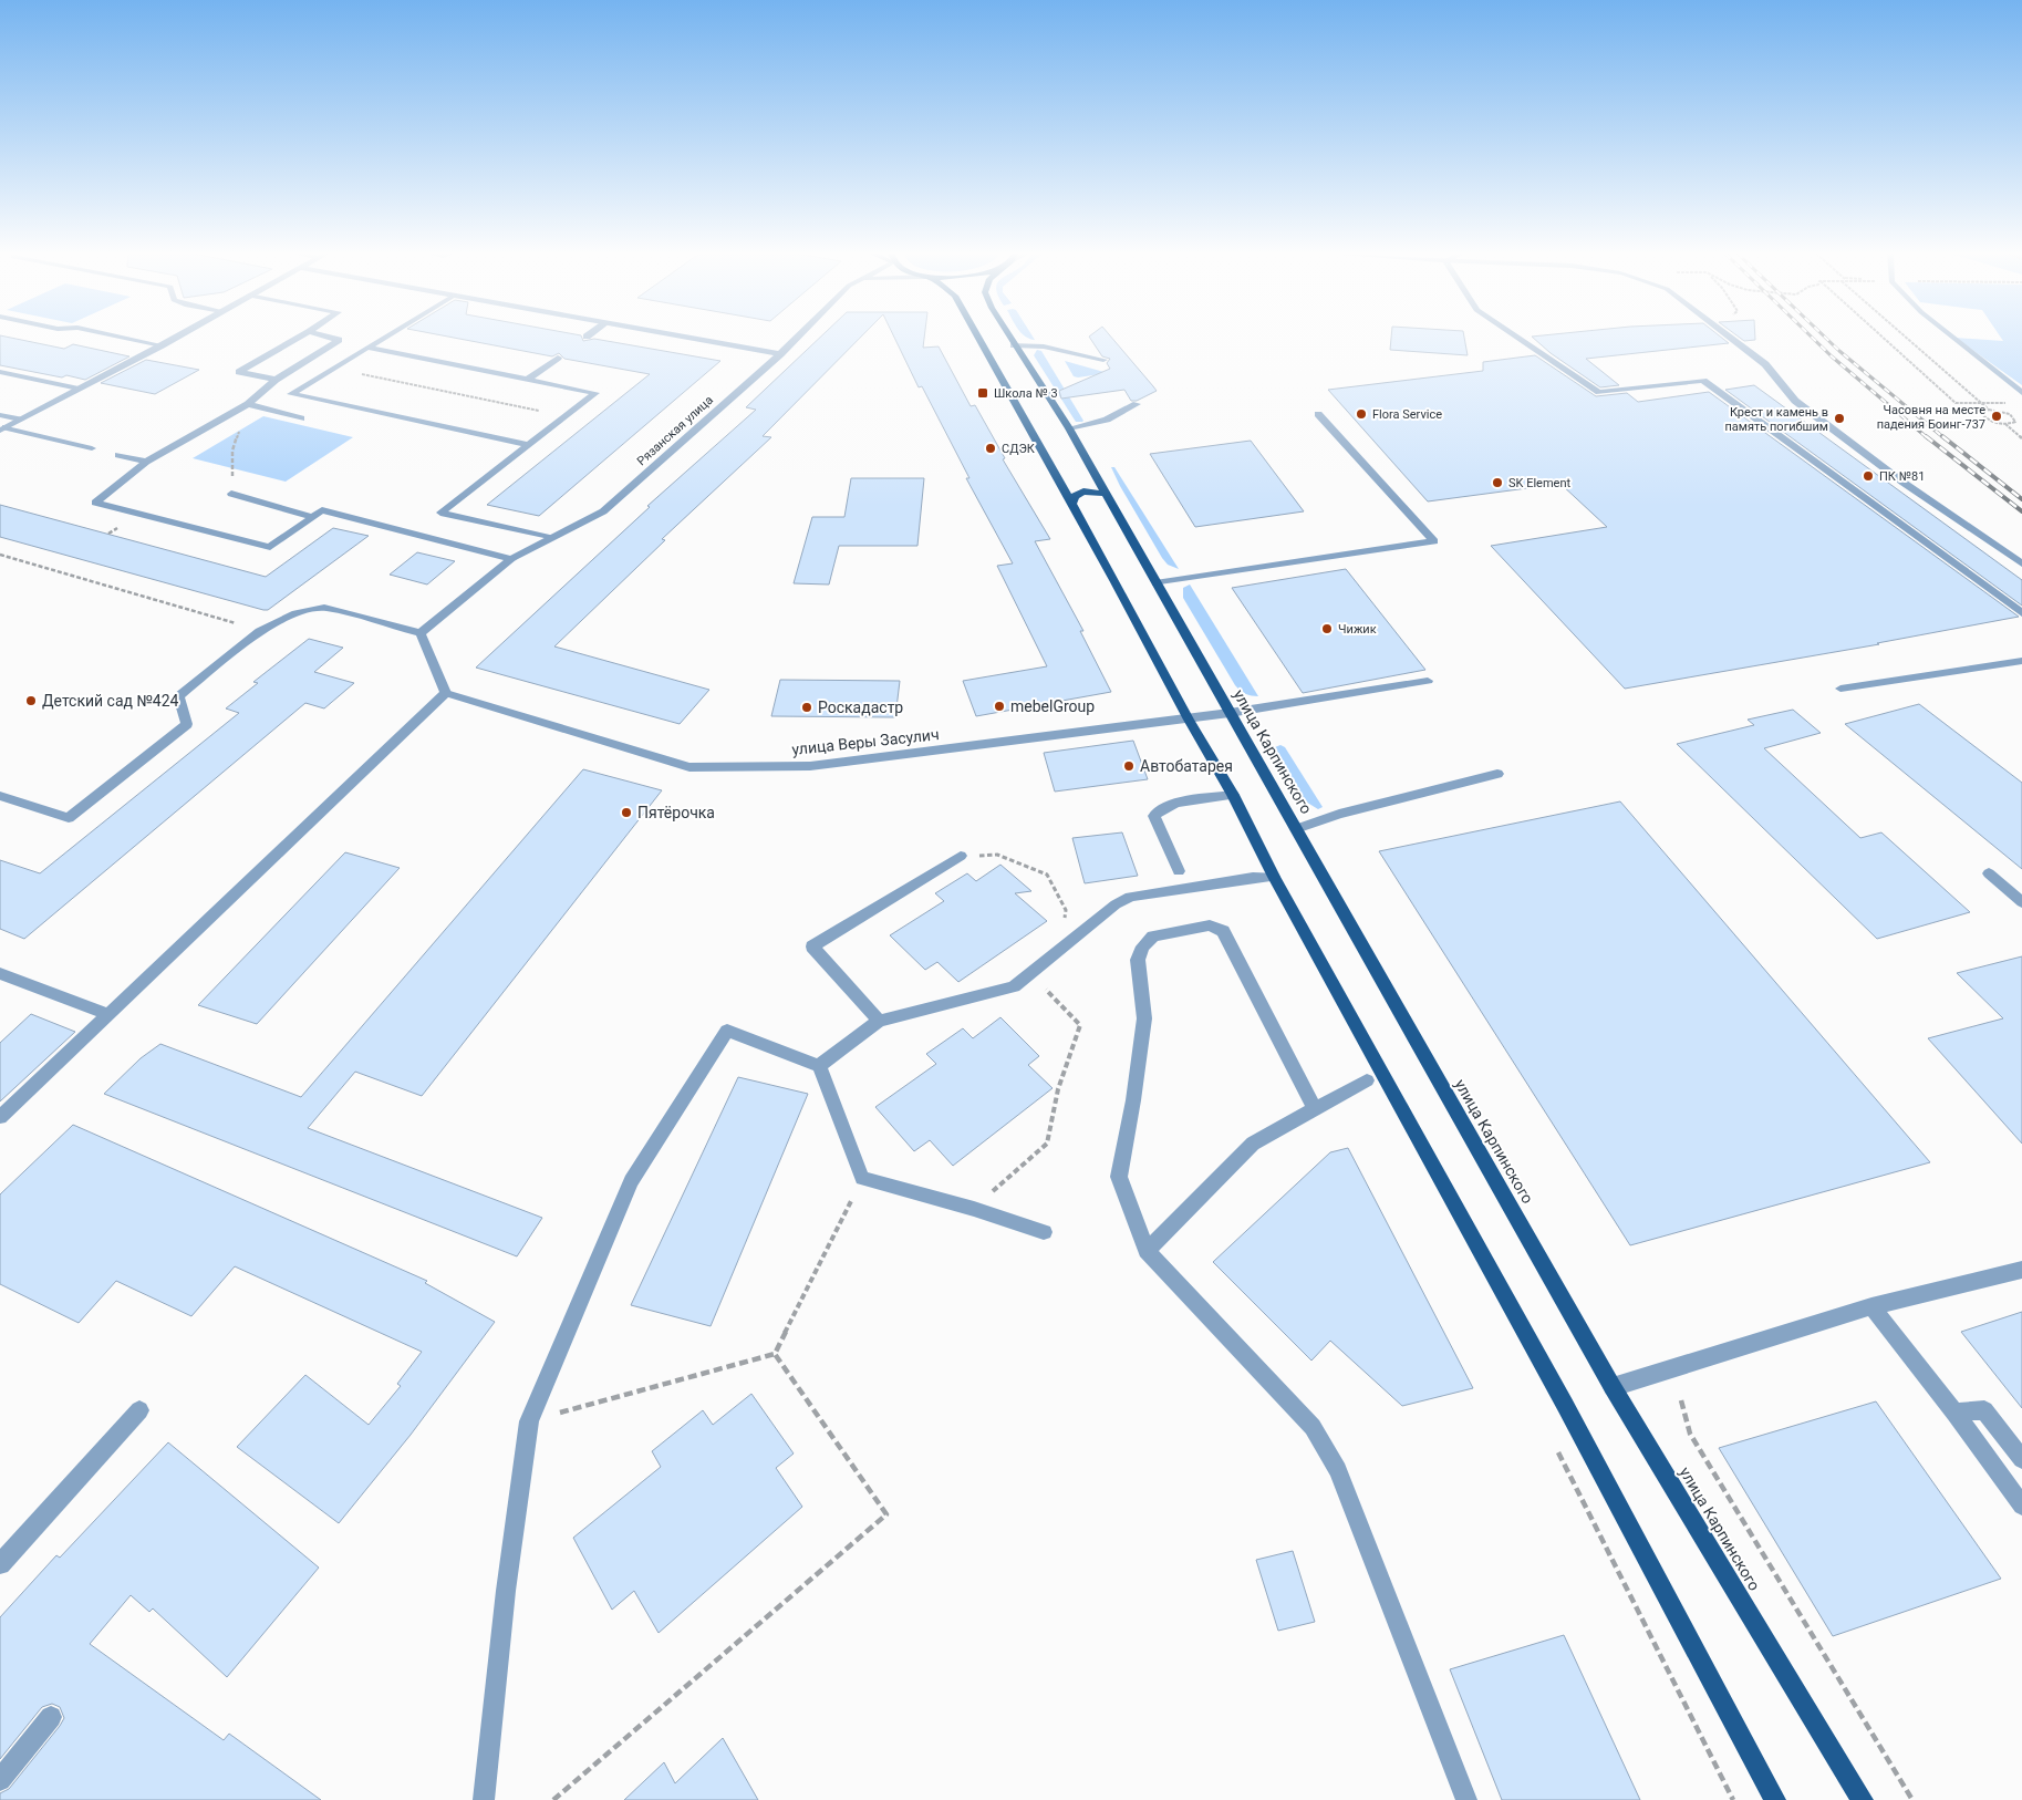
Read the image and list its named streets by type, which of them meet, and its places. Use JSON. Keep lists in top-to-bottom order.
{
  "streets": {
    "main road": ["улица Карпинского"],
    "street": ["Рязанская улица", "улица Веры Засулич"]
  },
  "crossings": [
    ["улица Веры Засулич", "улица Карпинского"]
  ],
  "places": {
    "transit": ["Школа № 3"],
    "other": [
      "Flora Service",
      "Часовня на месте падения Боинг-737",
      "Крест и камень в память погибшим",
      "СДЭК",
      "ПК №81",
      "SK Element",
      "Чижик",
      "Детский сад №424",
      "mebelGroup",
      "Роскадастр",
      "Автобатарея",
      "Пятёрочка"
    ]
  }
}
